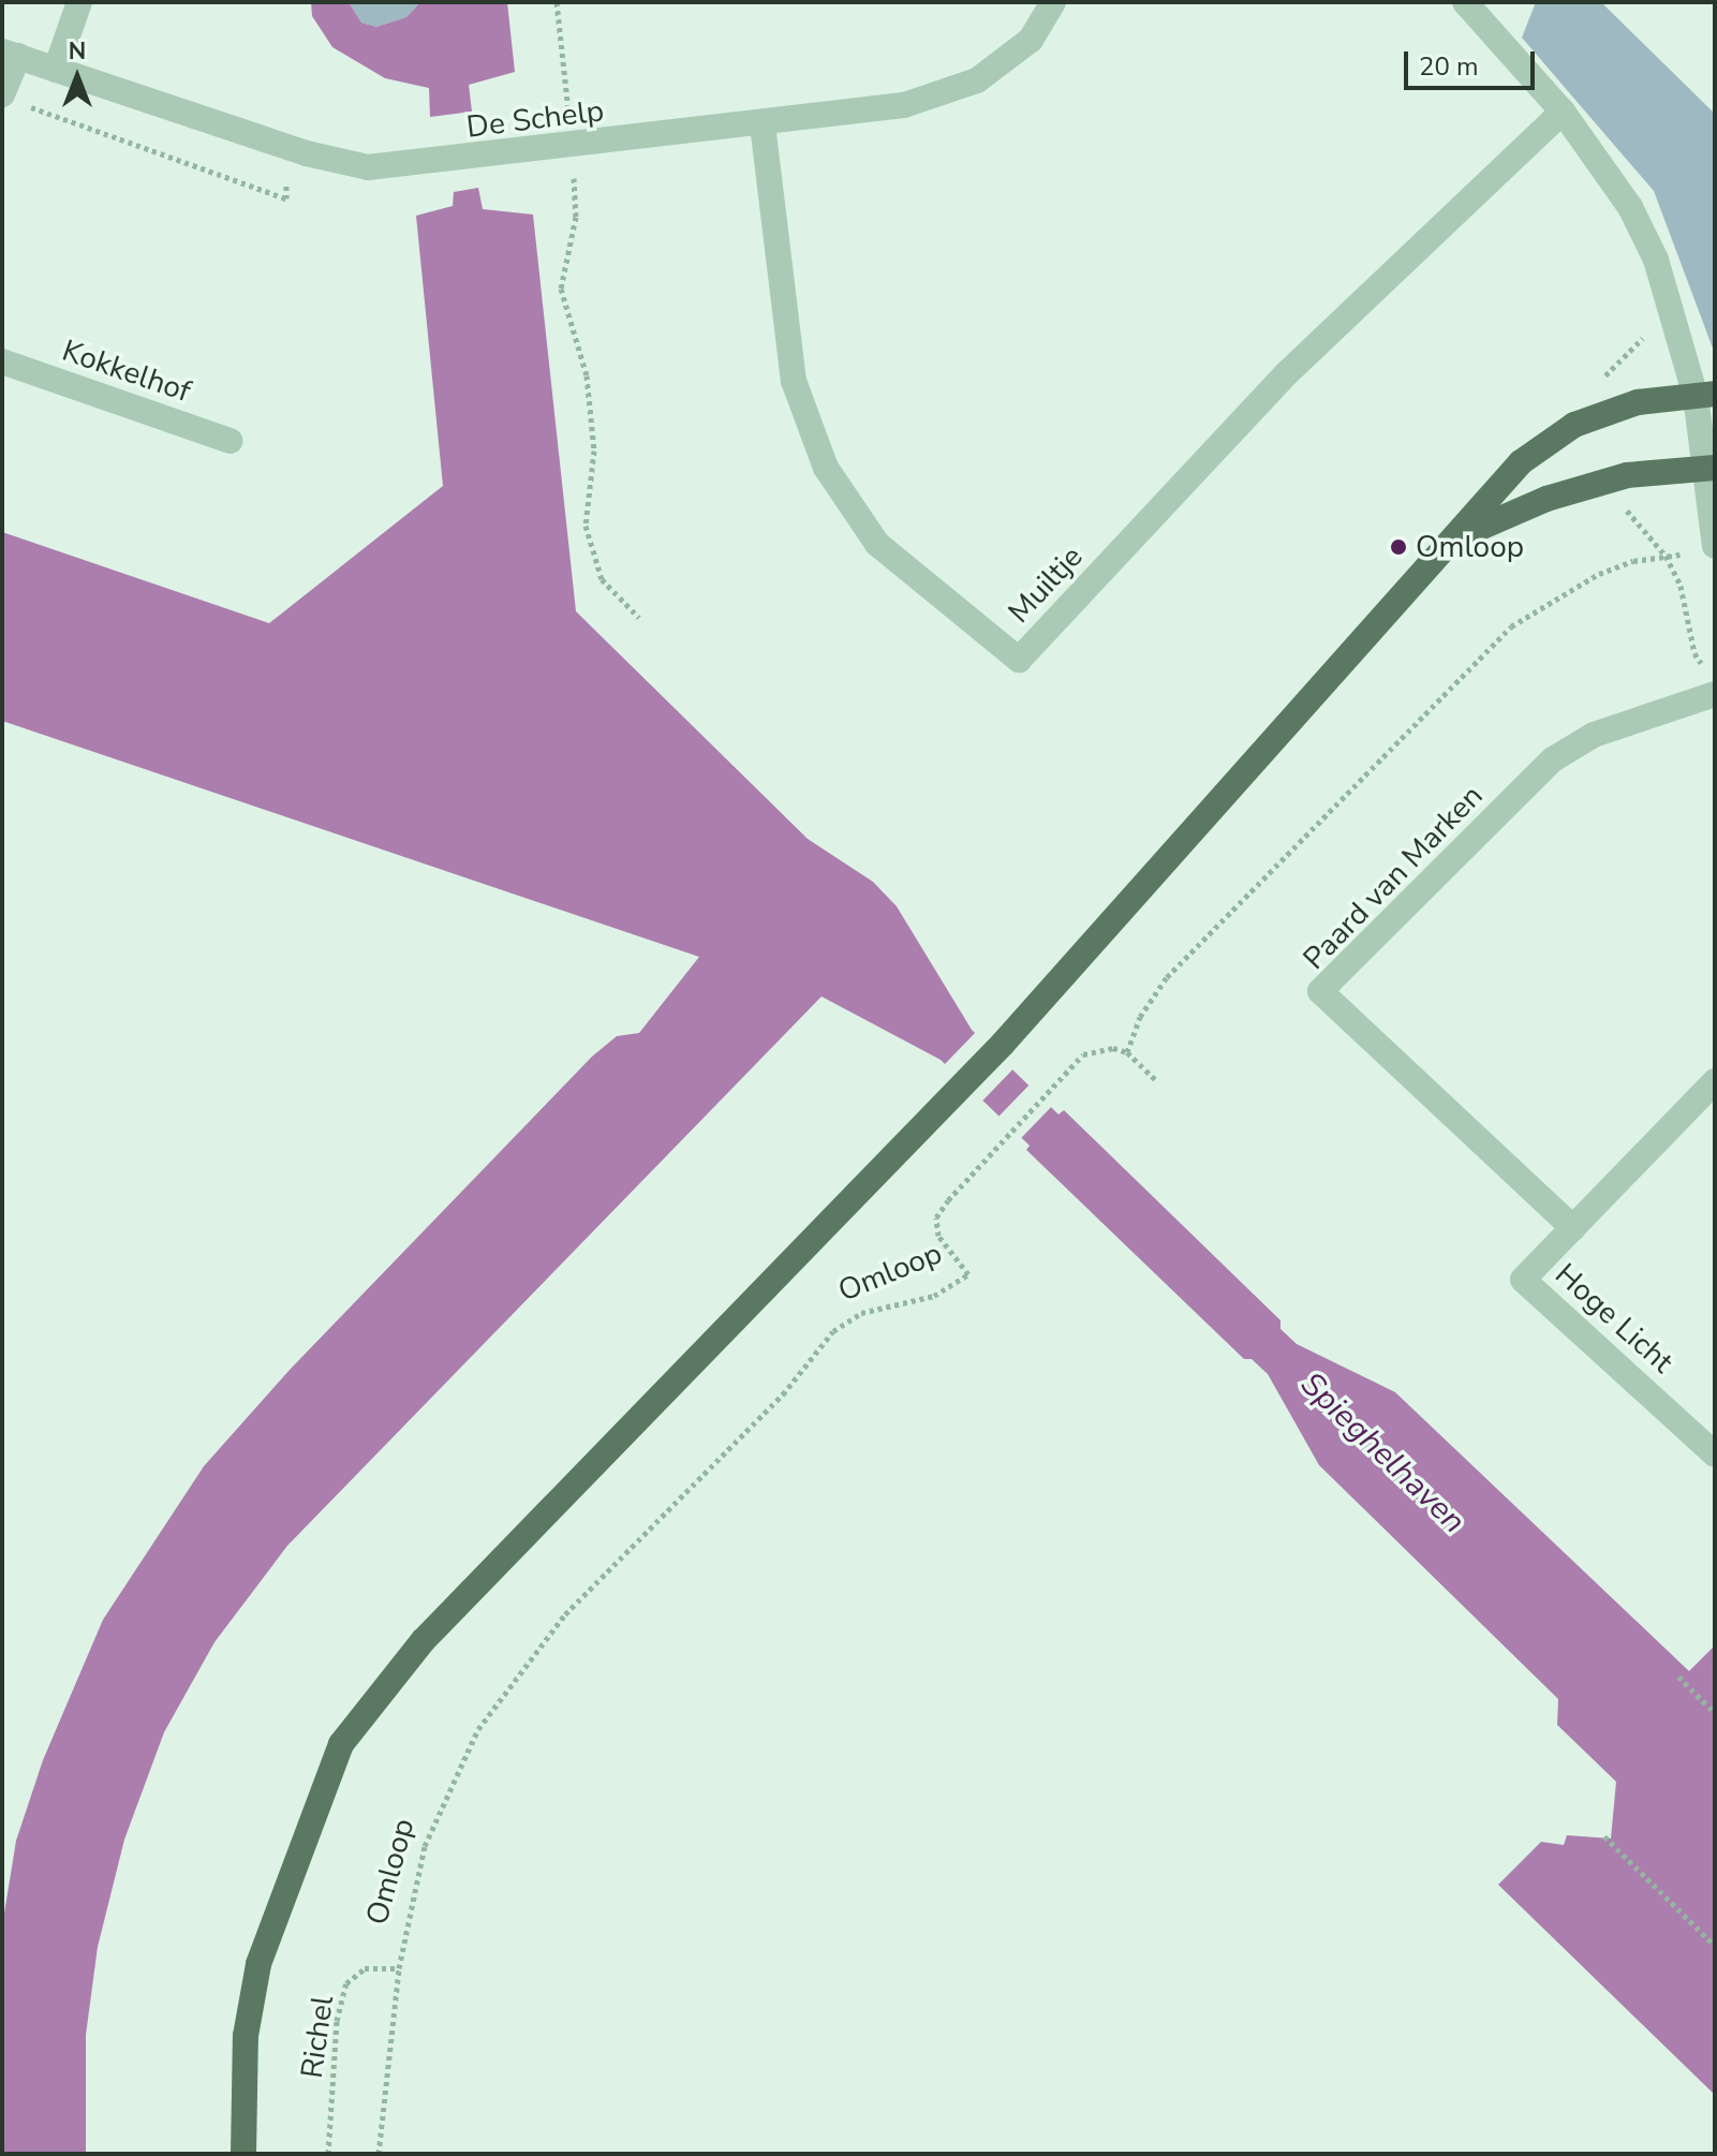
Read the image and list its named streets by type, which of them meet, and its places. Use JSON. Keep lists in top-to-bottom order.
{
  "streets": {
    "main road": ["Omloop"],
    "street": [
      "De Schelp",
      "Kokkelhof",
      "Muiltje",
      "Paard van Marken",
      "Hoge Licht"
    ],
    "path": ["Richel"]
  },
  "crossings": [
    ["De Schelp", "Muiltje"],
    ["Paard van Marken", "Hoge Licht"],
    ["Omloop", "Richel"]
  ],
  "water": ["Spieghelhaven"],
  "places": ["Omloop"],
  "scale_bar": "20 m",
  "north": "top"
}
